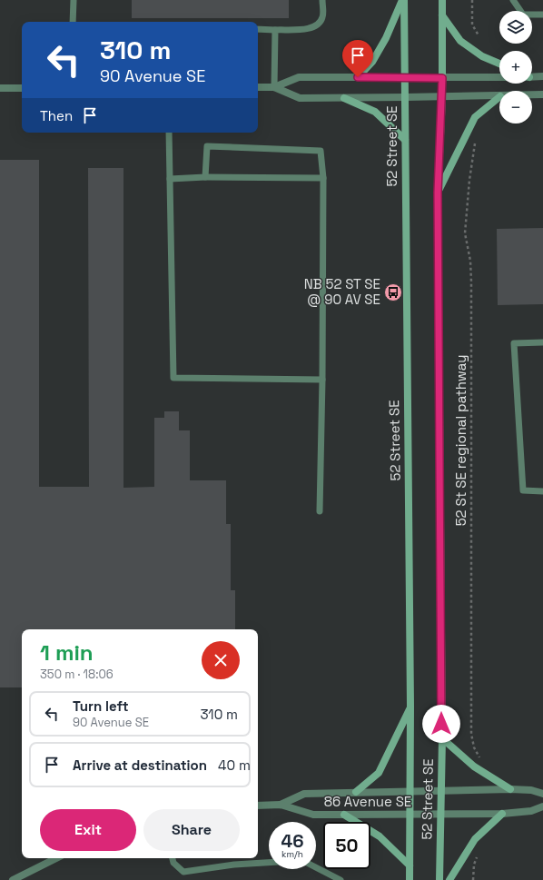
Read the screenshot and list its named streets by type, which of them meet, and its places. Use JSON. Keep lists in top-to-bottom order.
{
  "streets": {
    "main road": ["52 Street SE"],
    "street": ["86 Avenue SE"],
    "path": ["52 St SE regional pathway"]
  },
  "crossings": [
    ["52 Street SE", "86 Avenue SE"]
  ],
  "places": {
    "bus stop": ["NB 52 ST SE @ 90 AV SE"]
  },
  "page": {
    "map_buttons": ["+", "−"],
    "turn": ["310 m", "90 Avenue SE"],
    "then": "Then",
    "heading": ["1 min", "350 m · 18:06"],
    "list": [
      {
        "name": "Turn left",
        "note": "90 Avenue SE",
        "value": "310 m"
      },
      {
        "name": "Arrive at destination",
        "value": "40 m"
      }
    ],
    "buttons": ["Exit", "Share"],
    "speed": "46 km/h",
    "limit": "50"
  }
}
